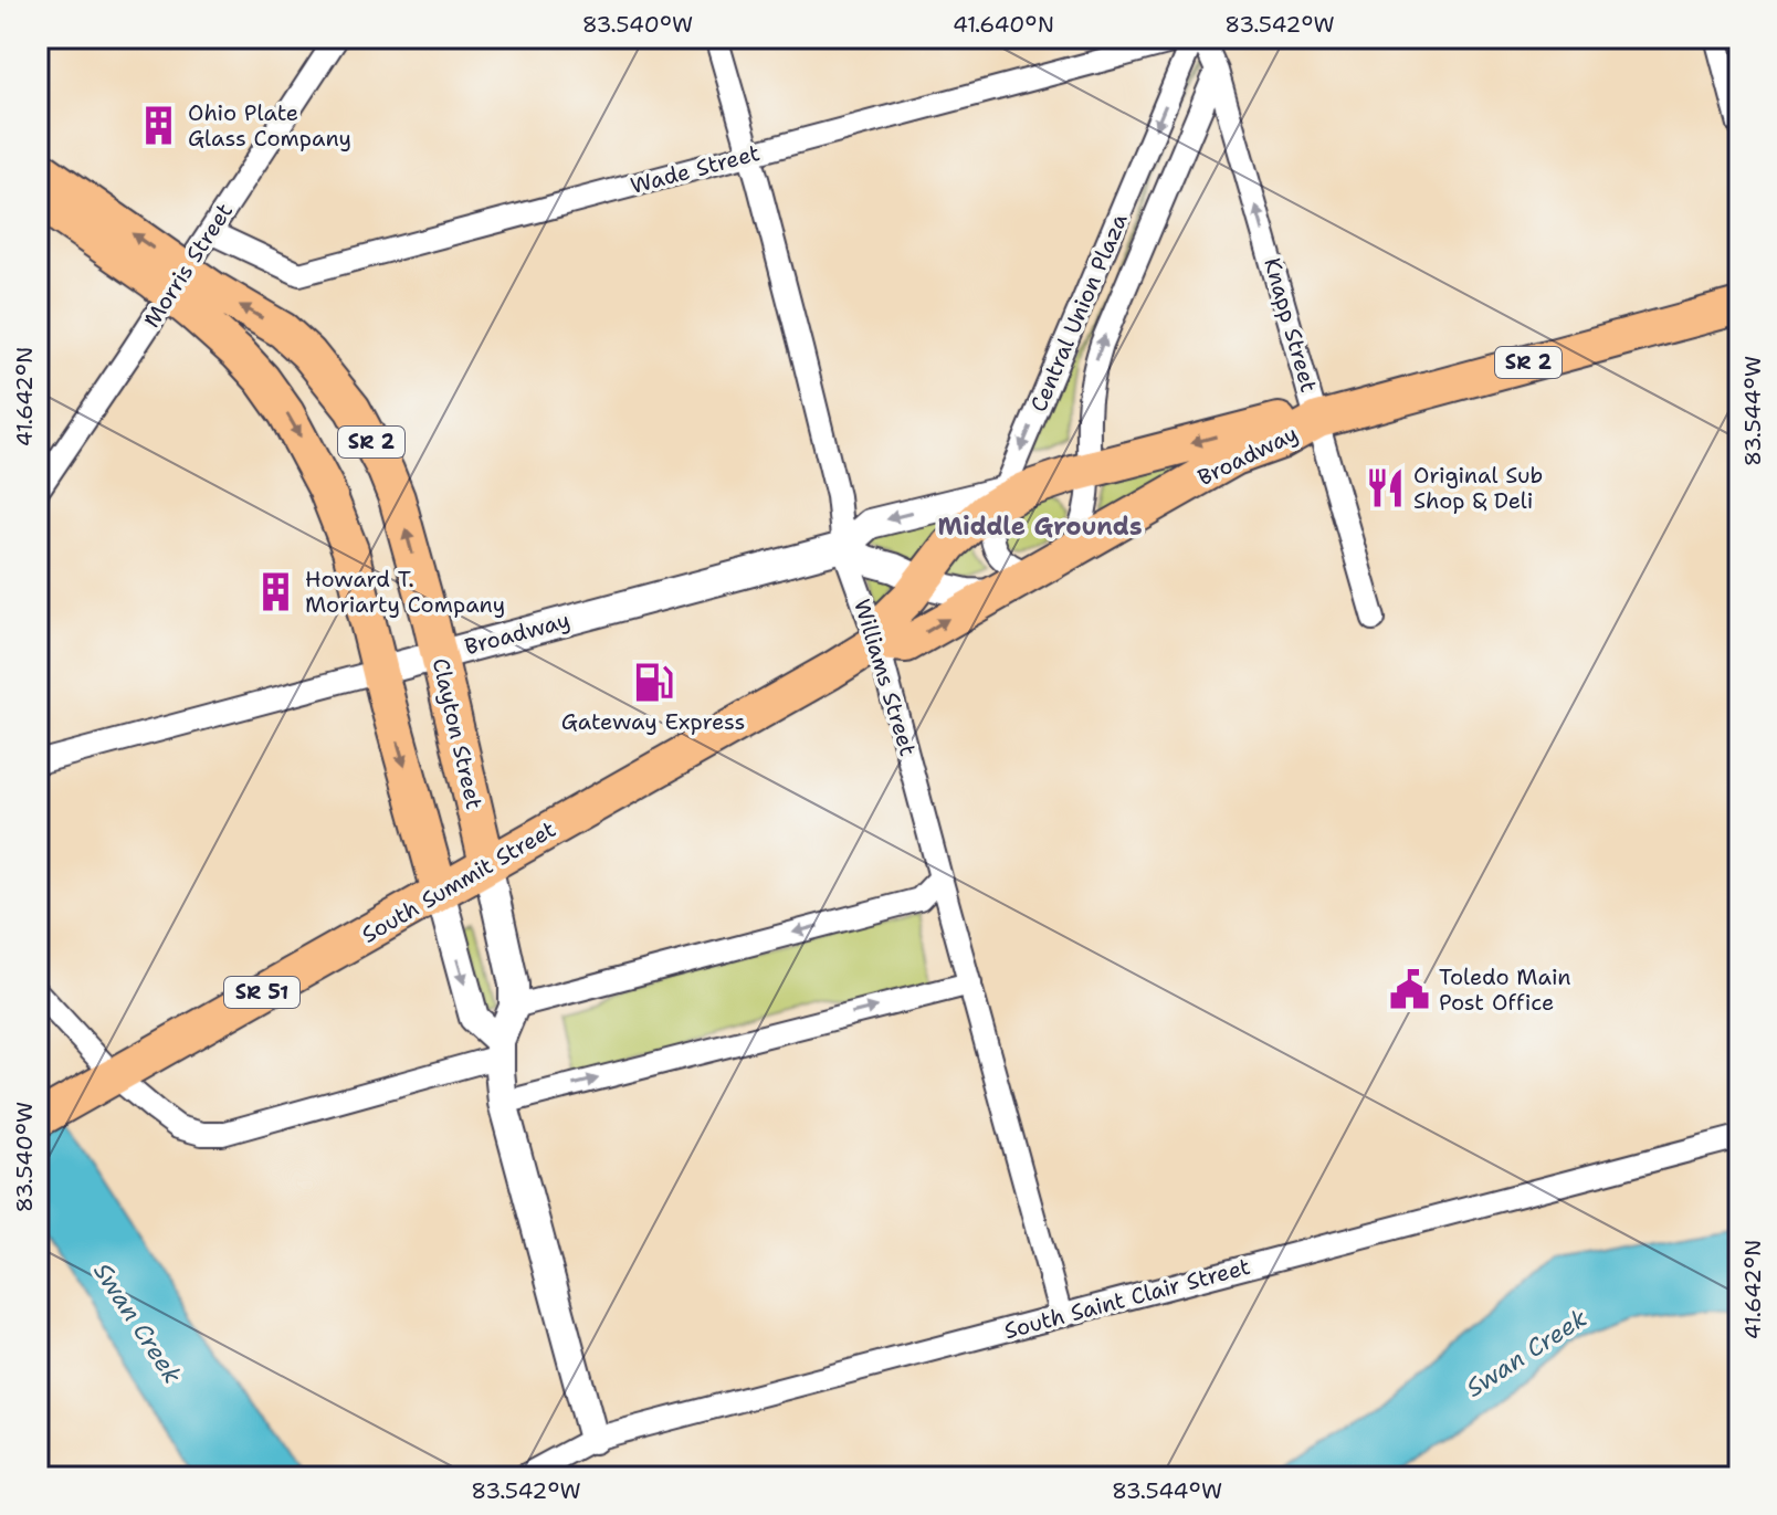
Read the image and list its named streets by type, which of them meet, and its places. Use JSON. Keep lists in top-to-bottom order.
{
  "streets": {
    "main road": [
      "SR 2",
      "Broadway",
      "Clayton Street",
      "South Summit Street",
      "SR 51"
    ],
    "street": [
      "Wade Street",
      "Morris Street",
      "Central Union Plaza",
      "Knapp Street",
      "Williams Street",
      "South Saint Clair Street"
    ]
  },
  "crossings": [
    ["Wade Street", "Morris Street"],
    ["Wade Street", "Central Union Plaza"],
    ["Wade Street", "Knapp Street"],
    ["Wade Street", "Williams Street"],
    ["Central Union Plaza", "Knapp Street"],
    ["Central Union Plaza", "Broadway"],
    ["Central Union Plaza", "South Summit Street"],
    ["Knapp Street", "Broadway"],
    ["SR 2", "Broadway"],
    ["SR 2", "Clayton Street"],
    ["SR 2", "South Summit Street"],
    ["Broadway", "Williams Street"],
    ["Broadway", "Clayton Street"],
    ["Broadway", "South Summit Street"],
    ["Williams Street", "South Summit Street"],
    ["Williams Street", "South Saint Clair Street"],
    ["Clayton Street", "South Summit Street"],
    ["Clayton Street", "South Saint Clair Street"]
  ],
  "one_way": ["Knapp Street"],
  "districts": ["Middle Grounds"],
  "water": ["Swan Creek"],
  "places": {
    "building": ["Ohio Plate Glass Company", "Howard T. Moriarty Company"],
    "restaurant": ["Original Sub Shop & Deli"],
    "fuel station": ["Gateway Express"],
    "public building": ["Toledo Main Post Office"]
  },
  "coordinates": [
    "83.540°W",
    "41.640°N",
    "83.542°W",
    "41.642°N",
    "83.544°W"
  ]
}
